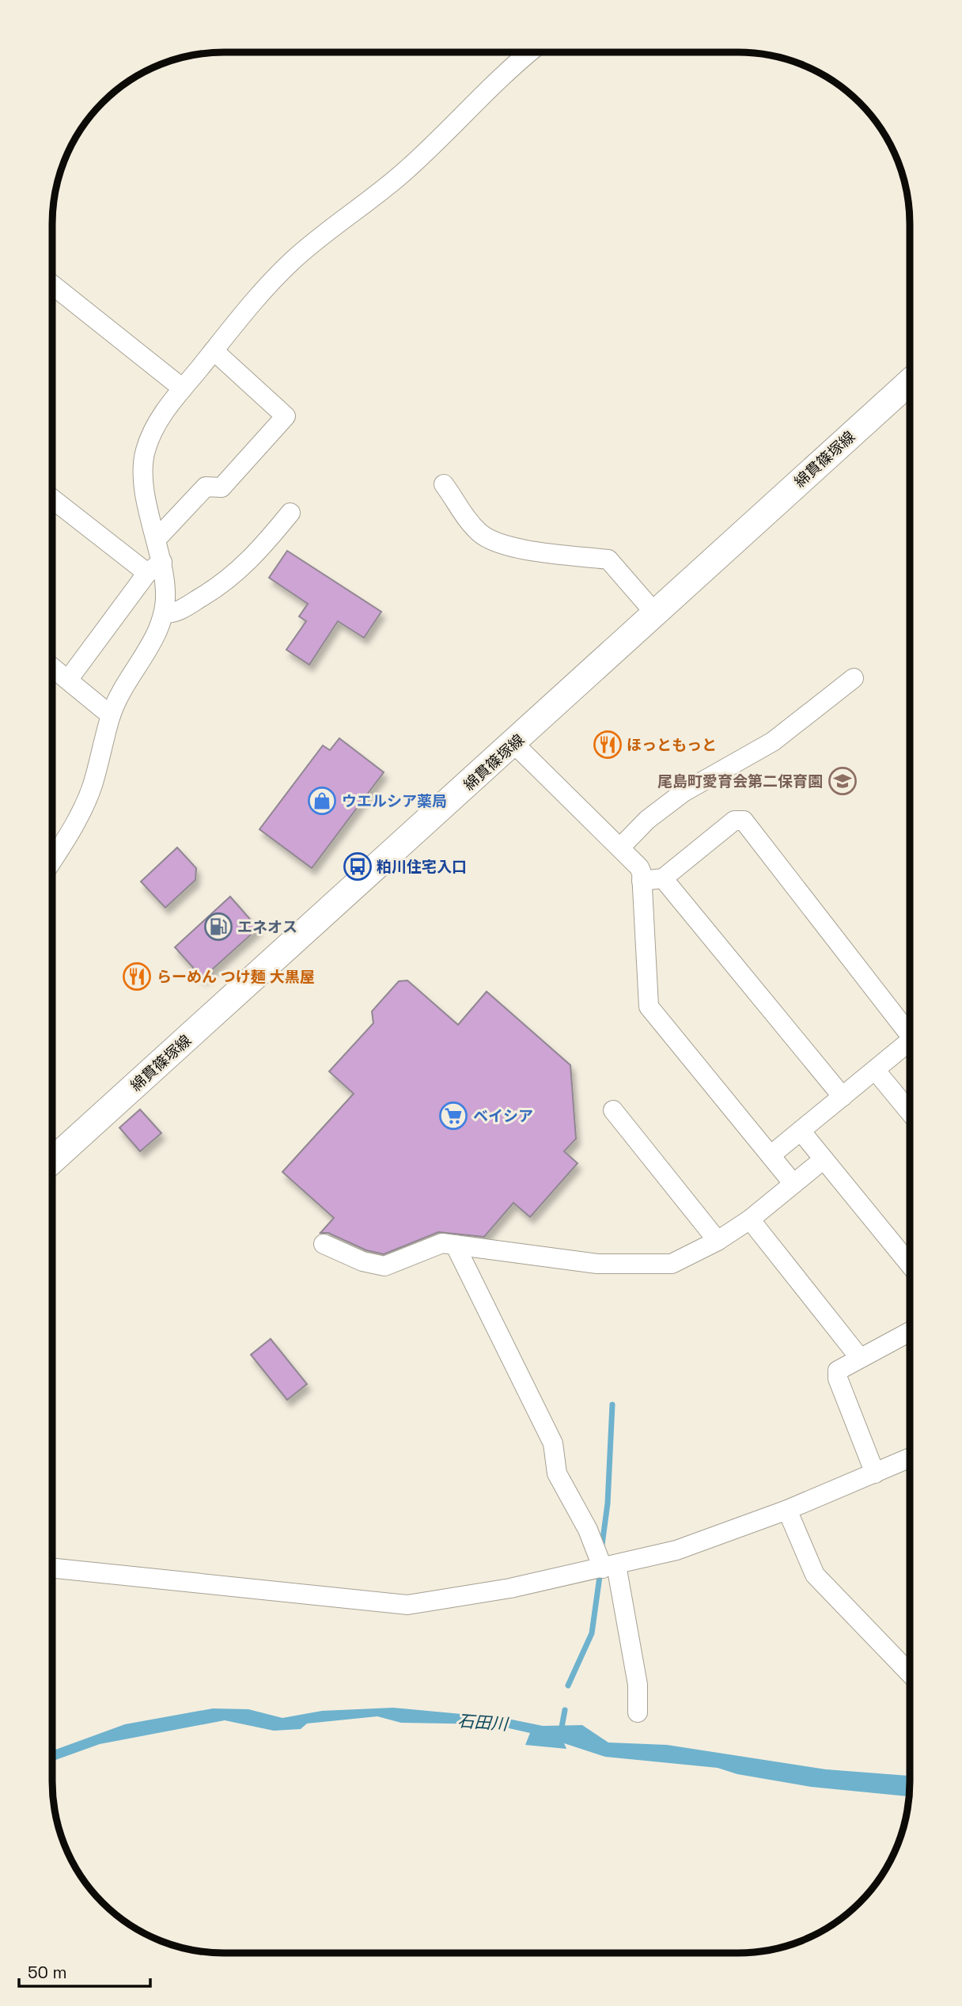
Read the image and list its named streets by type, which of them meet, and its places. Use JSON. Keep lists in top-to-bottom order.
{
  "streets": {
    "main road": ["綿貫篠塚線"]
  },
  "water": ["石田川"],
  "places": {
    "restaurant": ["ほっともっと", "らーめん つけ麺 大黒屋"],
    "school or university": ["尾島町愛育会第二保育園"],
    "shop": ["ウエルシア薬局"],
    "bus stop": ["粕川住宅入口"],
    "fuel station": ["エネオス"],
    "supermarket": ["ベイシア"]
  },
  "scale_bar": "50 m"
}
